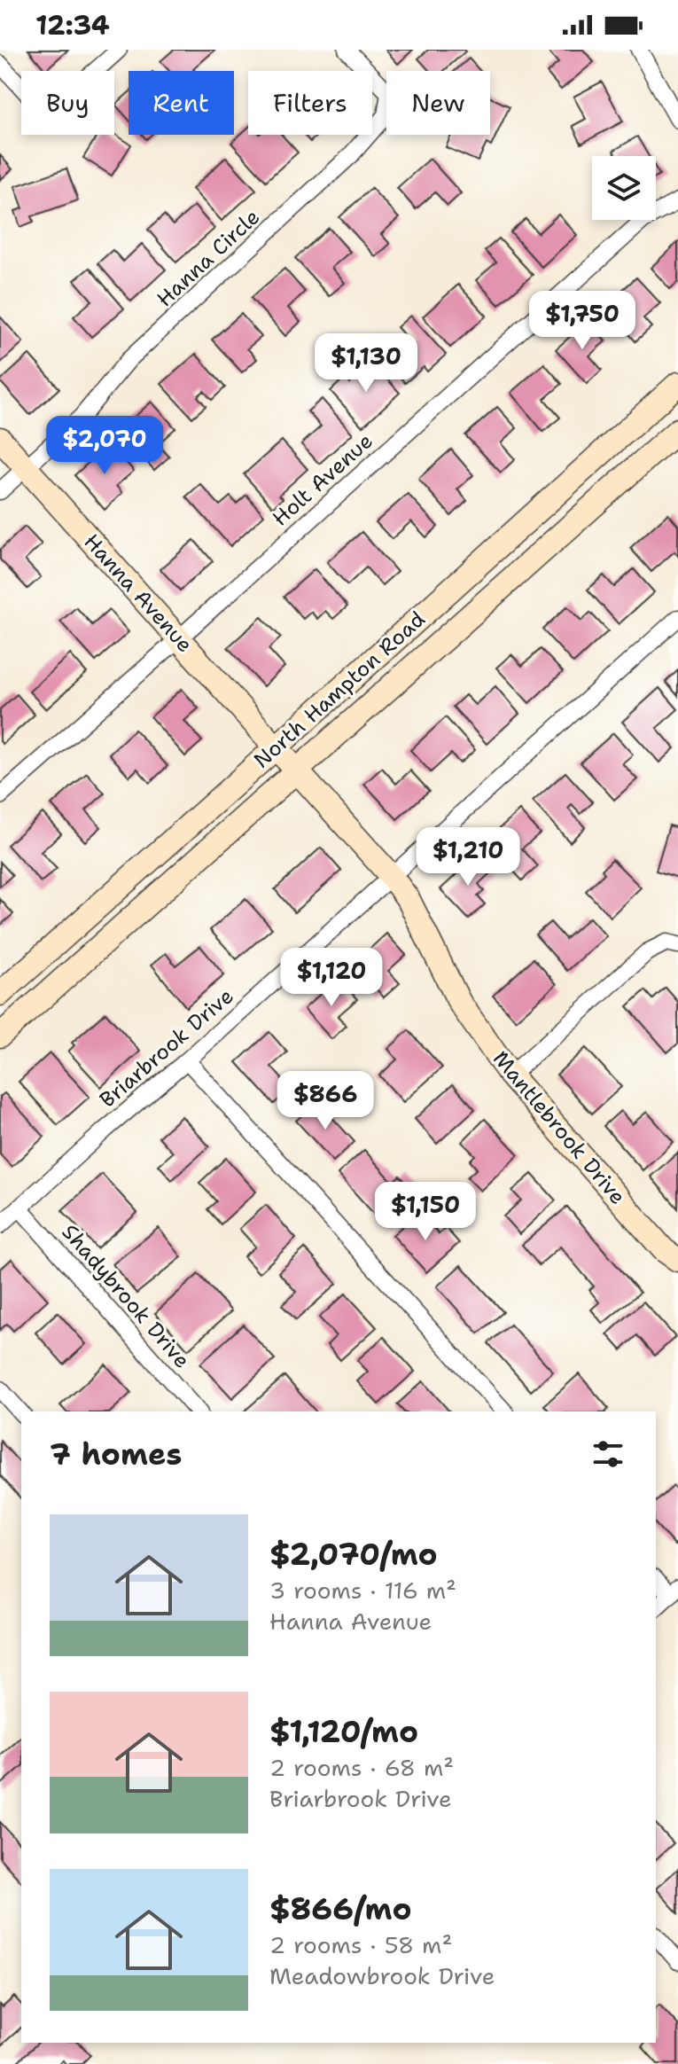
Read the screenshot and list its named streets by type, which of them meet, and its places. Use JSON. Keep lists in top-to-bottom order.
{
  "streets": {
    "main road": ["Hanna Avenue", "North Hampton Road", "Mantlebrook Drive"],
    "street": [
      "Hanna Circle",
      "Holt Avenue",
      "Briarbrook Drive",
      "Shadybrook Drive"
    ]
  },
  "crossings": [
    ["Hanna Circle", "Hanna Avenue"],
    ["Holt Avenue", "Hanna Avenue"],
    ["Hanna Avenue", "North Hampton Road"],
    ["Hanna Avenue", "Mantlebrook Drive"],
    ["North Hampton Road", "Mantlebrook Drive"],
    ["Briarbrook Drive", "Mantlebrook Drive"],
    ["Briarbrook Drive", "Shadybrook Drive"]
  ],
  "page": {
    "status": "12:34",
    "chip": [
      "Buy",
      "Rent",
      "Filters",
      "New"
    ],
    "price": [
      "$1,750",
      "$1,130",
      "$2,070",
      "$1,210",
      "$1,120",
      "$866",
      "$1,150"
    ],
    "heading": "7 homes",
    "list": [
      {
        "name": "$2,070/mo",
        "note": "3 rooms · 116 m² · Hanna Avenue"
      },
      {
        "name": "$1,120/mo",
        "note": "2 rooms · 68 m² · Briarbrook Drive"
      },
      {
        "name": "$866/mo",
        "note": "2 rooms · 58 m² · Meadowbrook Drive"
      }
    ]
  }
}
